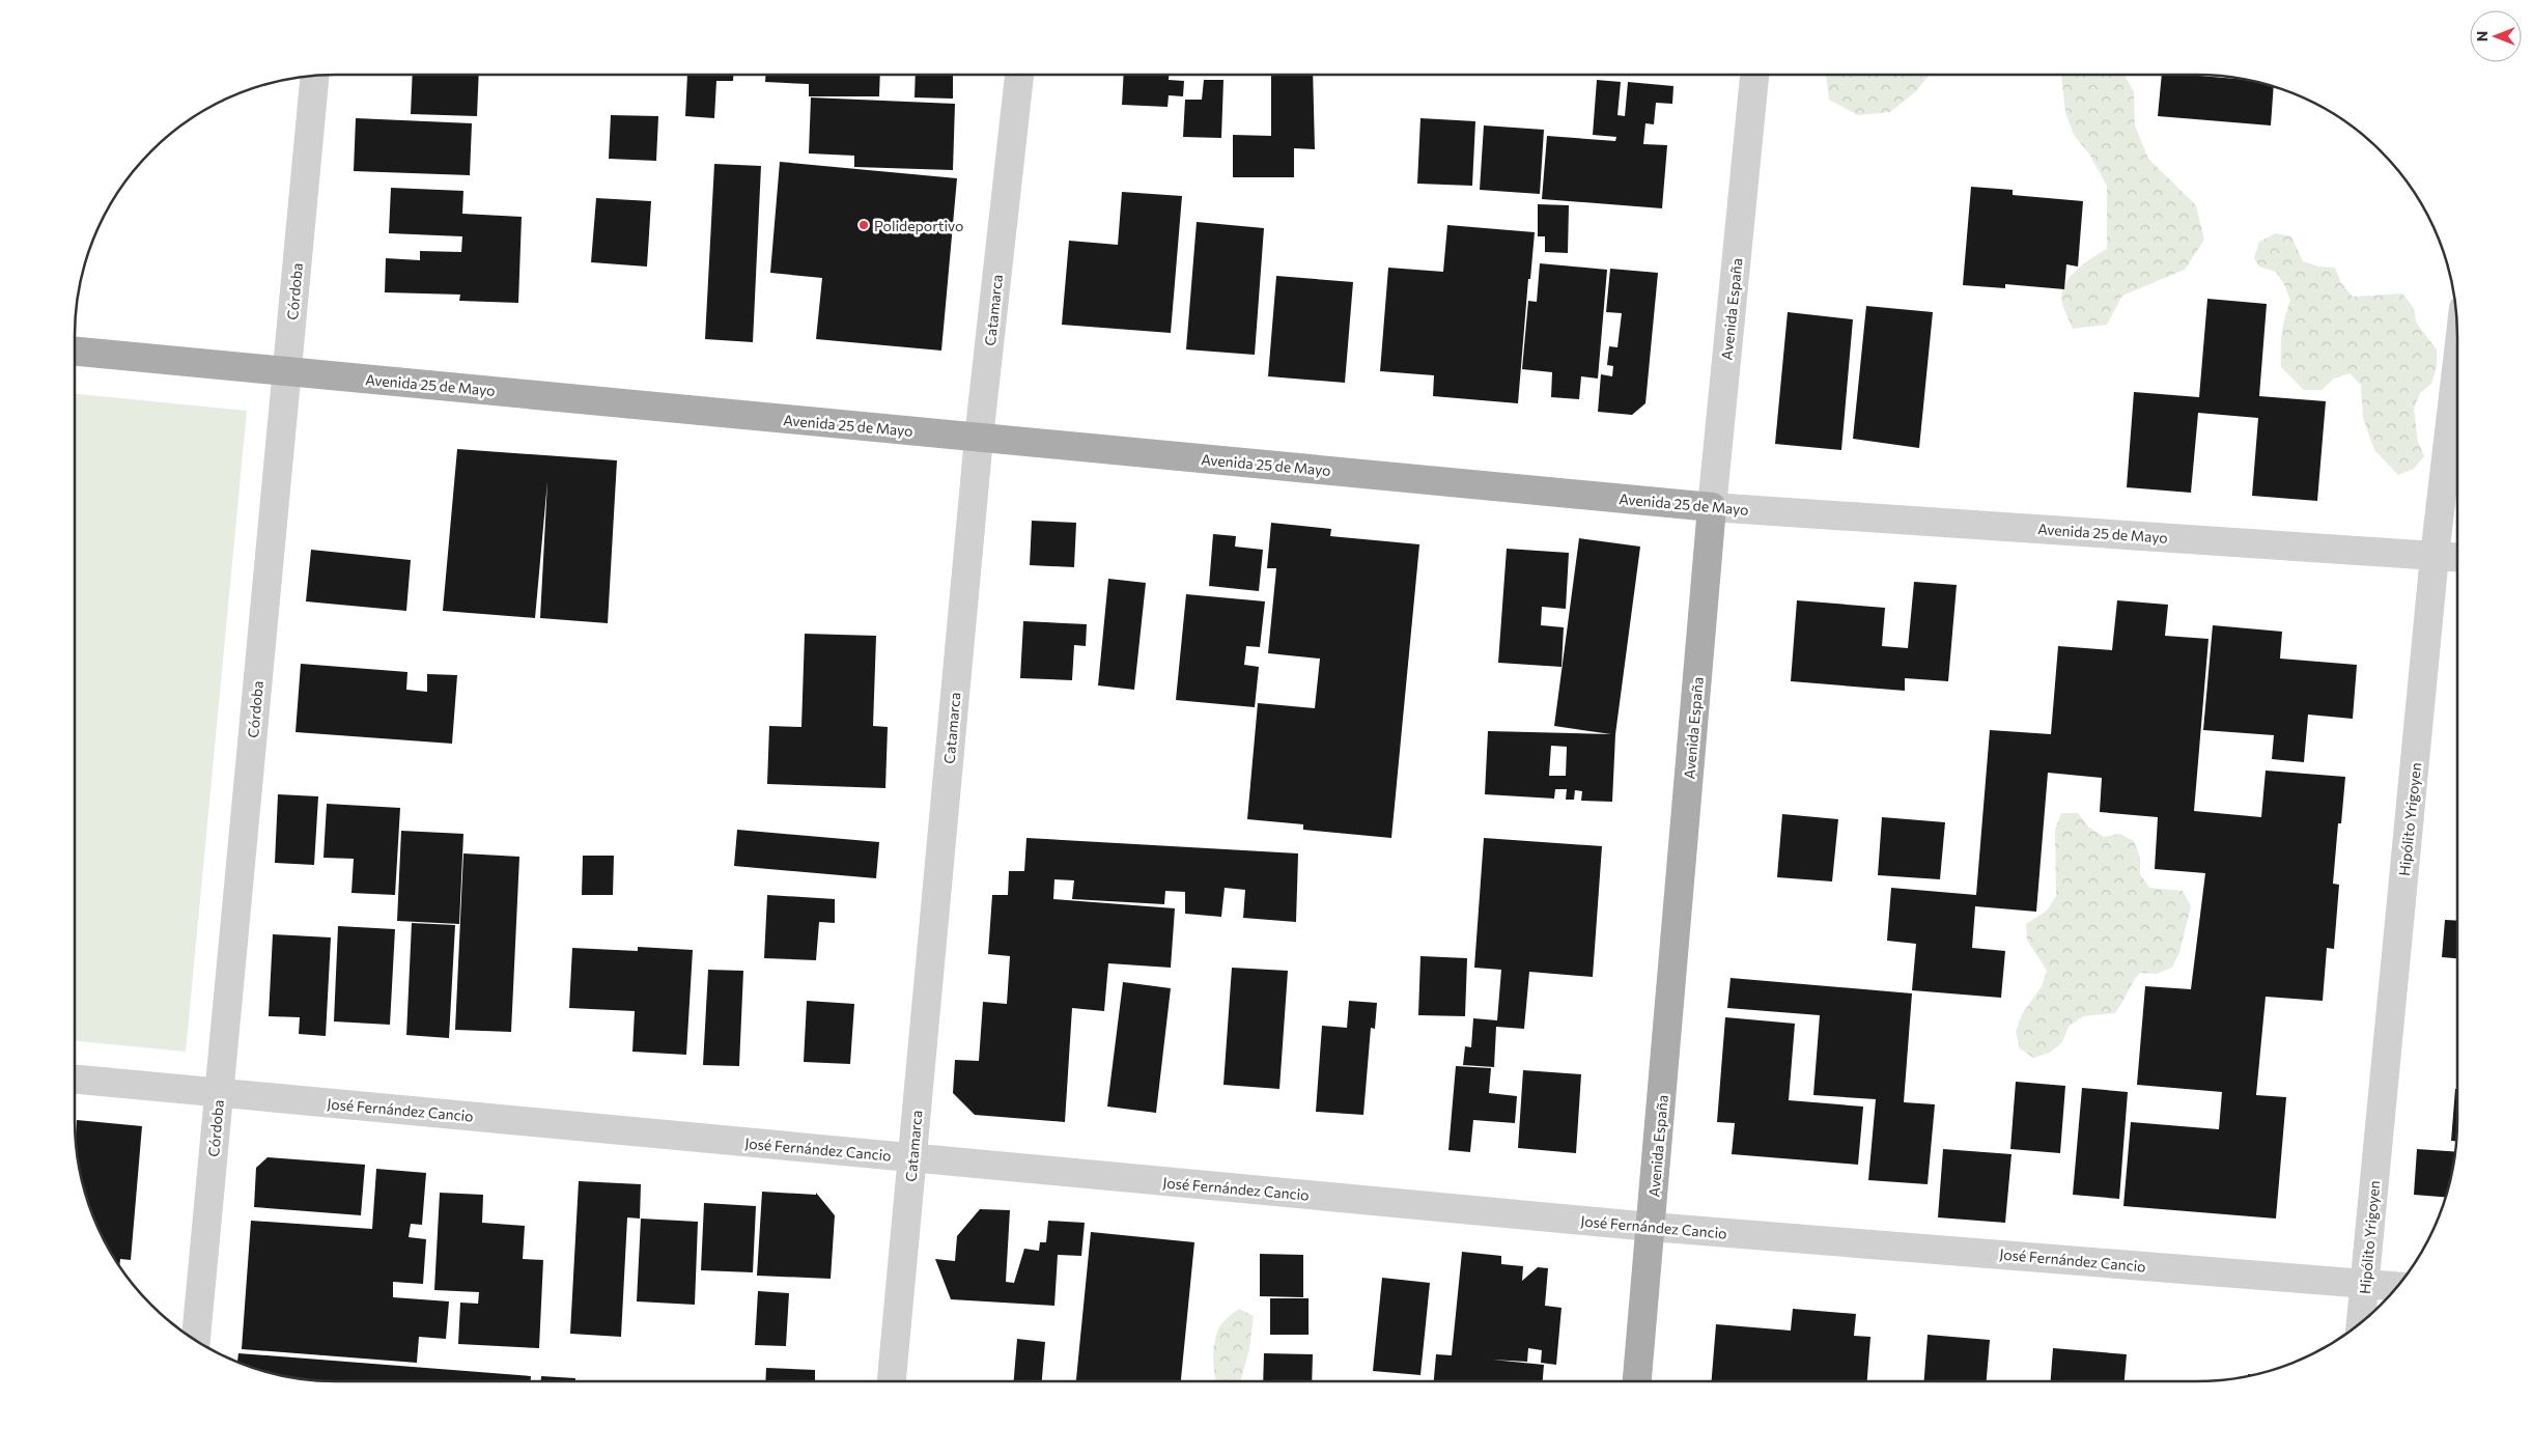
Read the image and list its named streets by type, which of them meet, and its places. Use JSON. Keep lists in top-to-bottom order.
{
  "streets": {
    "main road": ["Avenida España", "Avenida 25 de Mayo"],
    "street": [
      "Córdoba",
      "Catamarca",
      "Hipólito Yrigoyen",
      "José Fernández Cancio"
    ]
  },
  "crossings": [
    ["Córdoba", "Avenida 25 de Mayo"],
    ["Córdoba", "José Fernández Cancio"],
    ["Avenida España", "Avenida 25 de Mayo"],
    ["Avenida España", "José Fernández Cancio"],
    ["Catamarca", "Avenida 25 de Mayo"],
    ["Catamarca", "José Fernández Cancio"],
    ["Avenida 25 de Mayo", "Hipólito Yrigoyen"],
    ["Hipólito Yrigoyen", "José Fernández Cancio"]
  ],
  "places": ["Polideportivo"],
  "north": "left"
}
